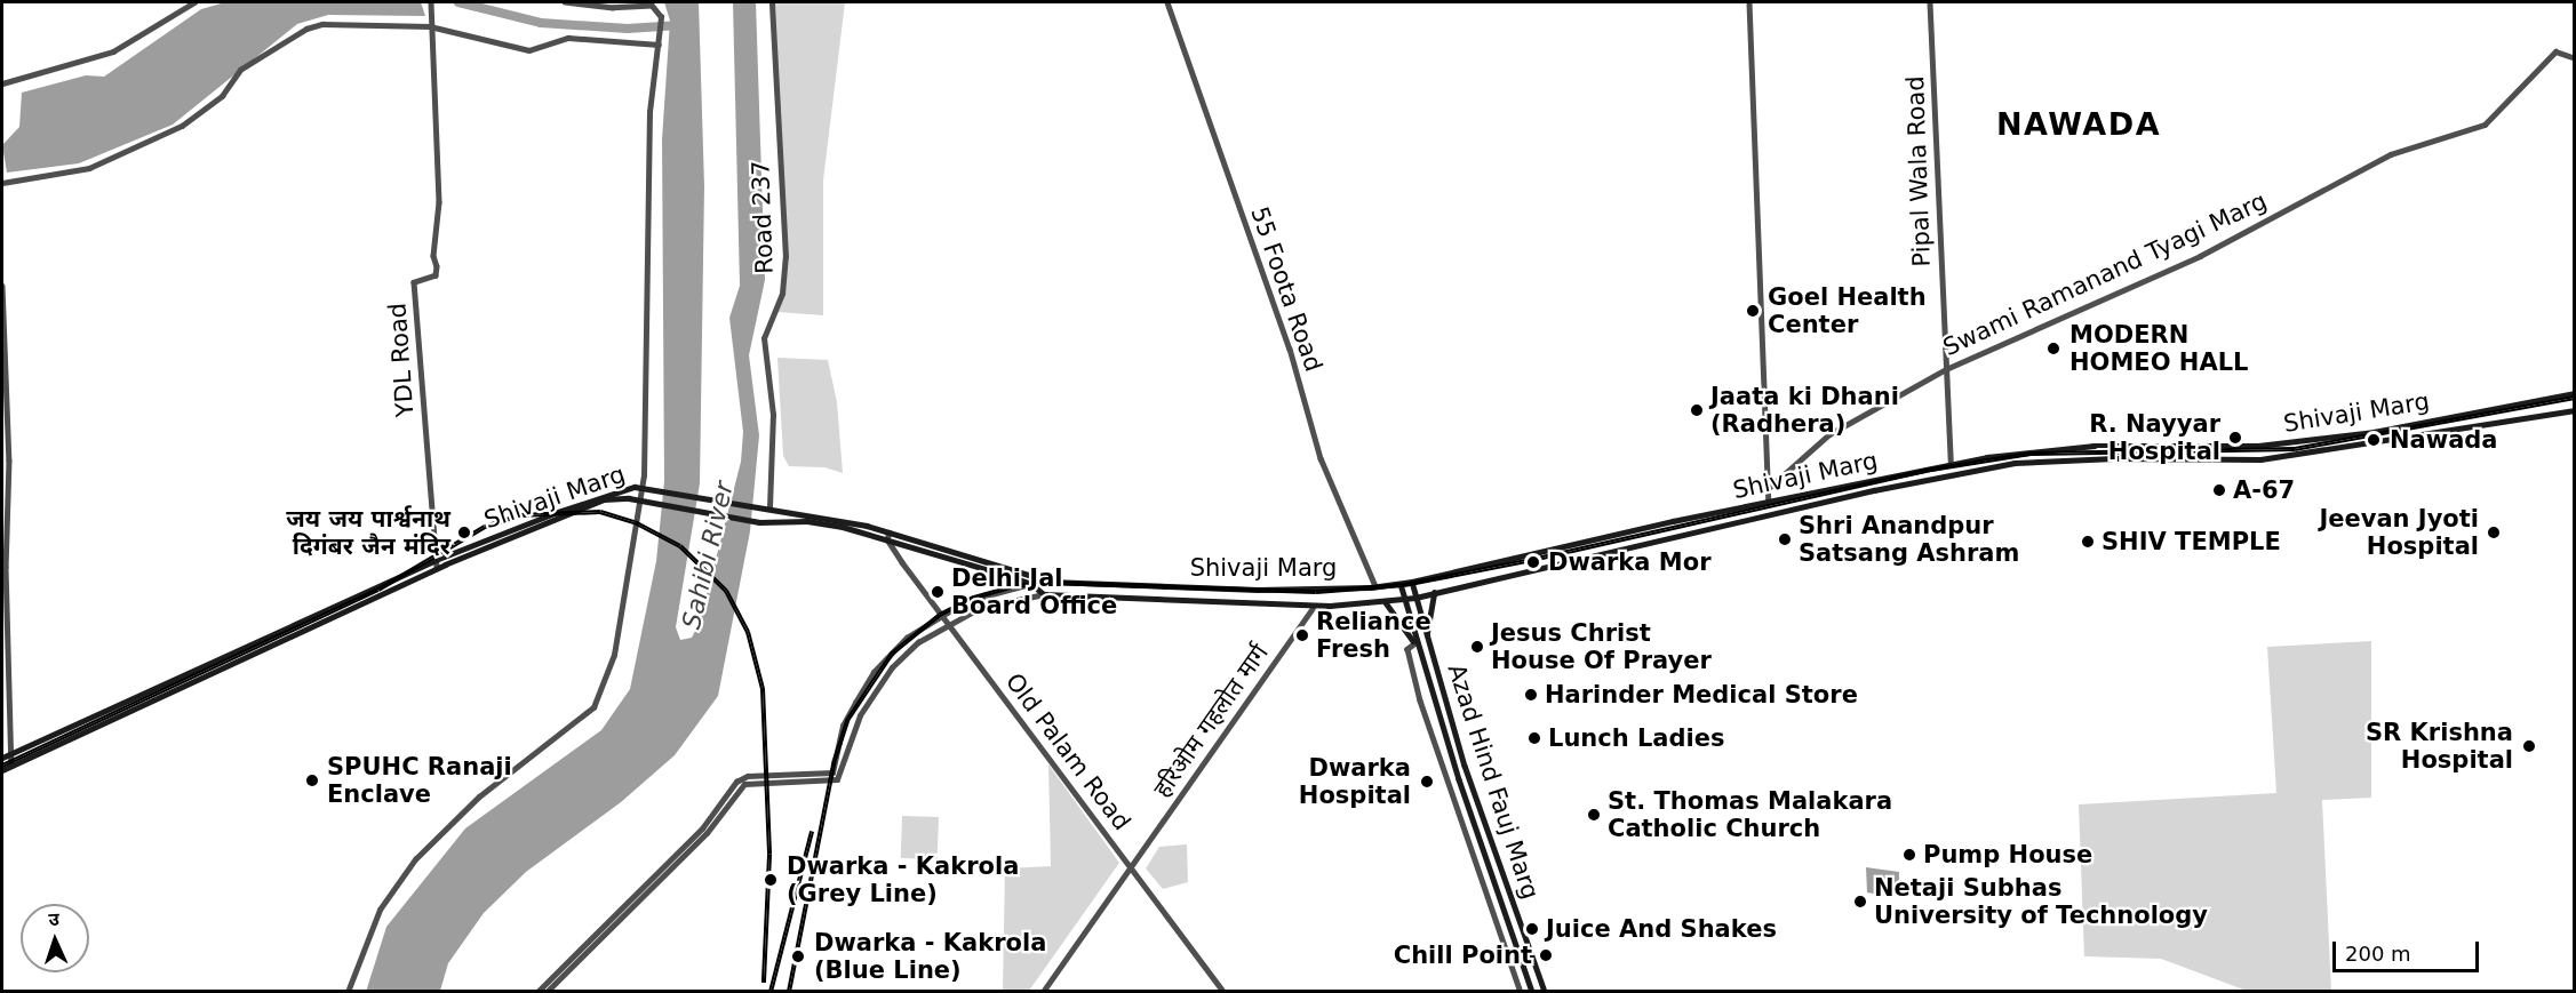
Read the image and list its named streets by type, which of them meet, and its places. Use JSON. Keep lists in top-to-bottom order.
{
  "streets": {
    "main road": ["Shivaji Marg", "Azad Hind Fauj Marg"],
    "street": [
      "Pipal Wala Road",
      "Road 237",
      "Swami Ramanand Tyagi Marg",
      "55 Foota Road",
      "YDL Road",
      "हरिओम गहलोत मार्ग",
      "Old Palam Road"
    ]
  },
  "crossings": [
    ["Pipal Wala Road", "Swami Ramanand Tyagi Marg"],
    ["Pipal Wala Road", "Shivaji Marg"],
    ["Road 237", "Shivaji Marg"],
    ["55 Foota Road", "Shivaji Marg"],
    ["YDL Road", "Shivaji Marg"],
    ["Shivaji Marg", "हरिओम गहलोत मार्ग"],
    ["Shivaji Marg", "Old Palam Road"],
    ["Shivaji Marg", "Azad Hind Fauj Marg"],
    ["हरिओम गहलोत मार्ग", "Old Palam Road"]
  ],
  "districts": ["NAWADA"],
  "water": ["Sahibi River"],
  "places": [
    "Goel Health Center",
    "MODERN HOMEO HALL",
    "Jaata ki Dhani (Radhera)",
    "R. Nayyar Hospital",
    "Nawada",
    "A-67",
    "जय जय पार्श्वनाथ दिगंबर जैन मंदिर",
    "Jeevan Jyoti Hospital",
    "Shri Anandpur Satsang Ashram",
    "SHIV TEMPLE",
    "Dwarka Mor",
    "Delhi Jal Board Office",
    "Reliance Fresh",
    "Jesus Christ House Of Prayer",
    "Harinder Medical Store",
    "Lunch Ladies",
    "SR Krishna Hospital",
    "SPUHC Ranaji Enclave",
    "Dwarka Hospital",
    "St. Thomas Malakara Catholic Church",
    "Pump House",
    "Dwarka - Kakrola (Grey Line)",
    "Netaji Subhas University of Technology",
    "Juice And Shakes",
    "Chill Point",
    "Dwarka - Kakrola (Blue Line)"
  ],
  "scale_bar": "200 m",
  "north": "top"
}
